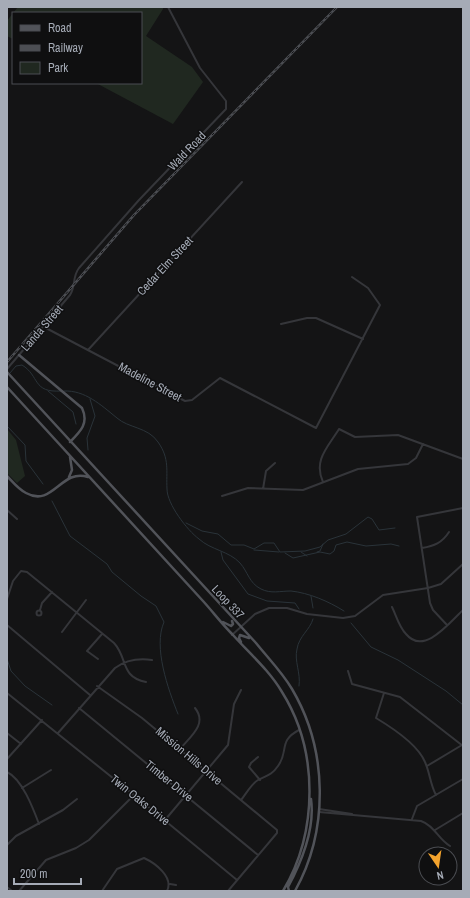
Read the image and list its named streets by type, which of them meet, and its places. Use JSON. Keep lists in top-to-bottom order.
{
  "streets": {
    "main road": ["Loop 337"],
    "street": [
      "Wald Road",
      "Cedar Elm Street",
      "Landa Street",
      "Madeline Street",
      "Mission Hills Drive",
      "Timber Drive",
      "Twin Oaks Drive"
    ]
  },
  "crossings": [
    ["Wald Road", "Landa Street"],
    ["Cedar Elm Street", "Madeline Street"],
    ["Landa Street", "Madeline Street"],
    ["Landa Street", "Loop 337"],
    ["Mission Hills Drive", "Timber Drive"]
  ],
  "legend": ["Road", "Railway", "Park"],
  "scale_bar": "200 m",
  "north": "bottom"
}
